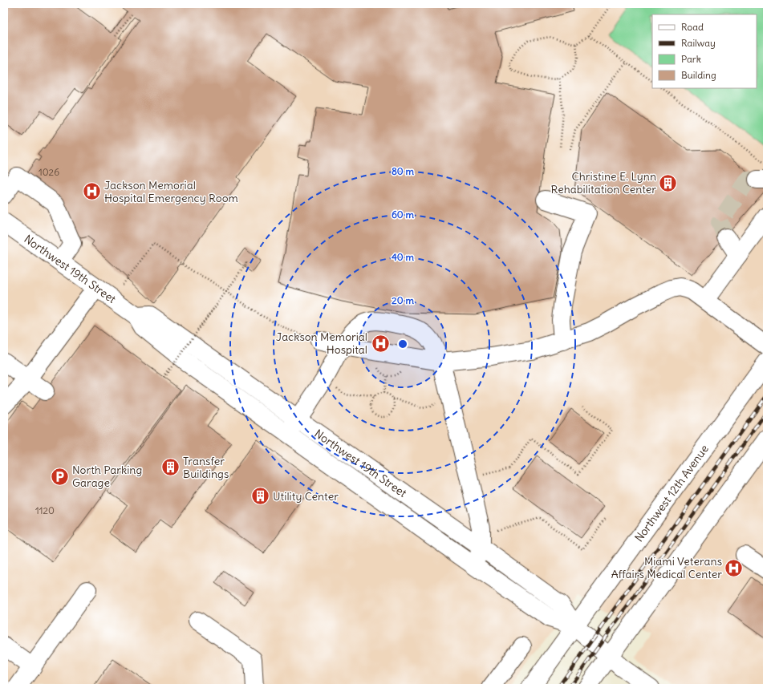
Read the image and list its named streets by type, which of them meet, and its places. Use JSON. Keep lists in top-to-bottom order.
{
  "streets": {
    "street": ["Northwest 19th Street", "Northwest 12th Avenue"]
  },
  "crossings": [
    ["Northwest 19th Street", "Northwest 12th Avenue"]
  ],
  "places": {
    "building": ["Christine E. Lynn Rehabilitation Center", "Transfer Buildings", "Utility Center"],
    "hospital": ["Jackson Memorial Hospital Emergency Room", "Jackson Memorial Hospital", "Miami Veterans Affairs Medical Center"],
    "parking": ["North Parking Garage"]
  },
  "house_numbers": ["1026", "1120"],
  "legend": [
    "Road",
    "Railway",
    "Park",
    "Building"
  ],
  "rings": [
    "80 m",
    "60 m",
    "40 m",
    "20 m"
  ]
}
